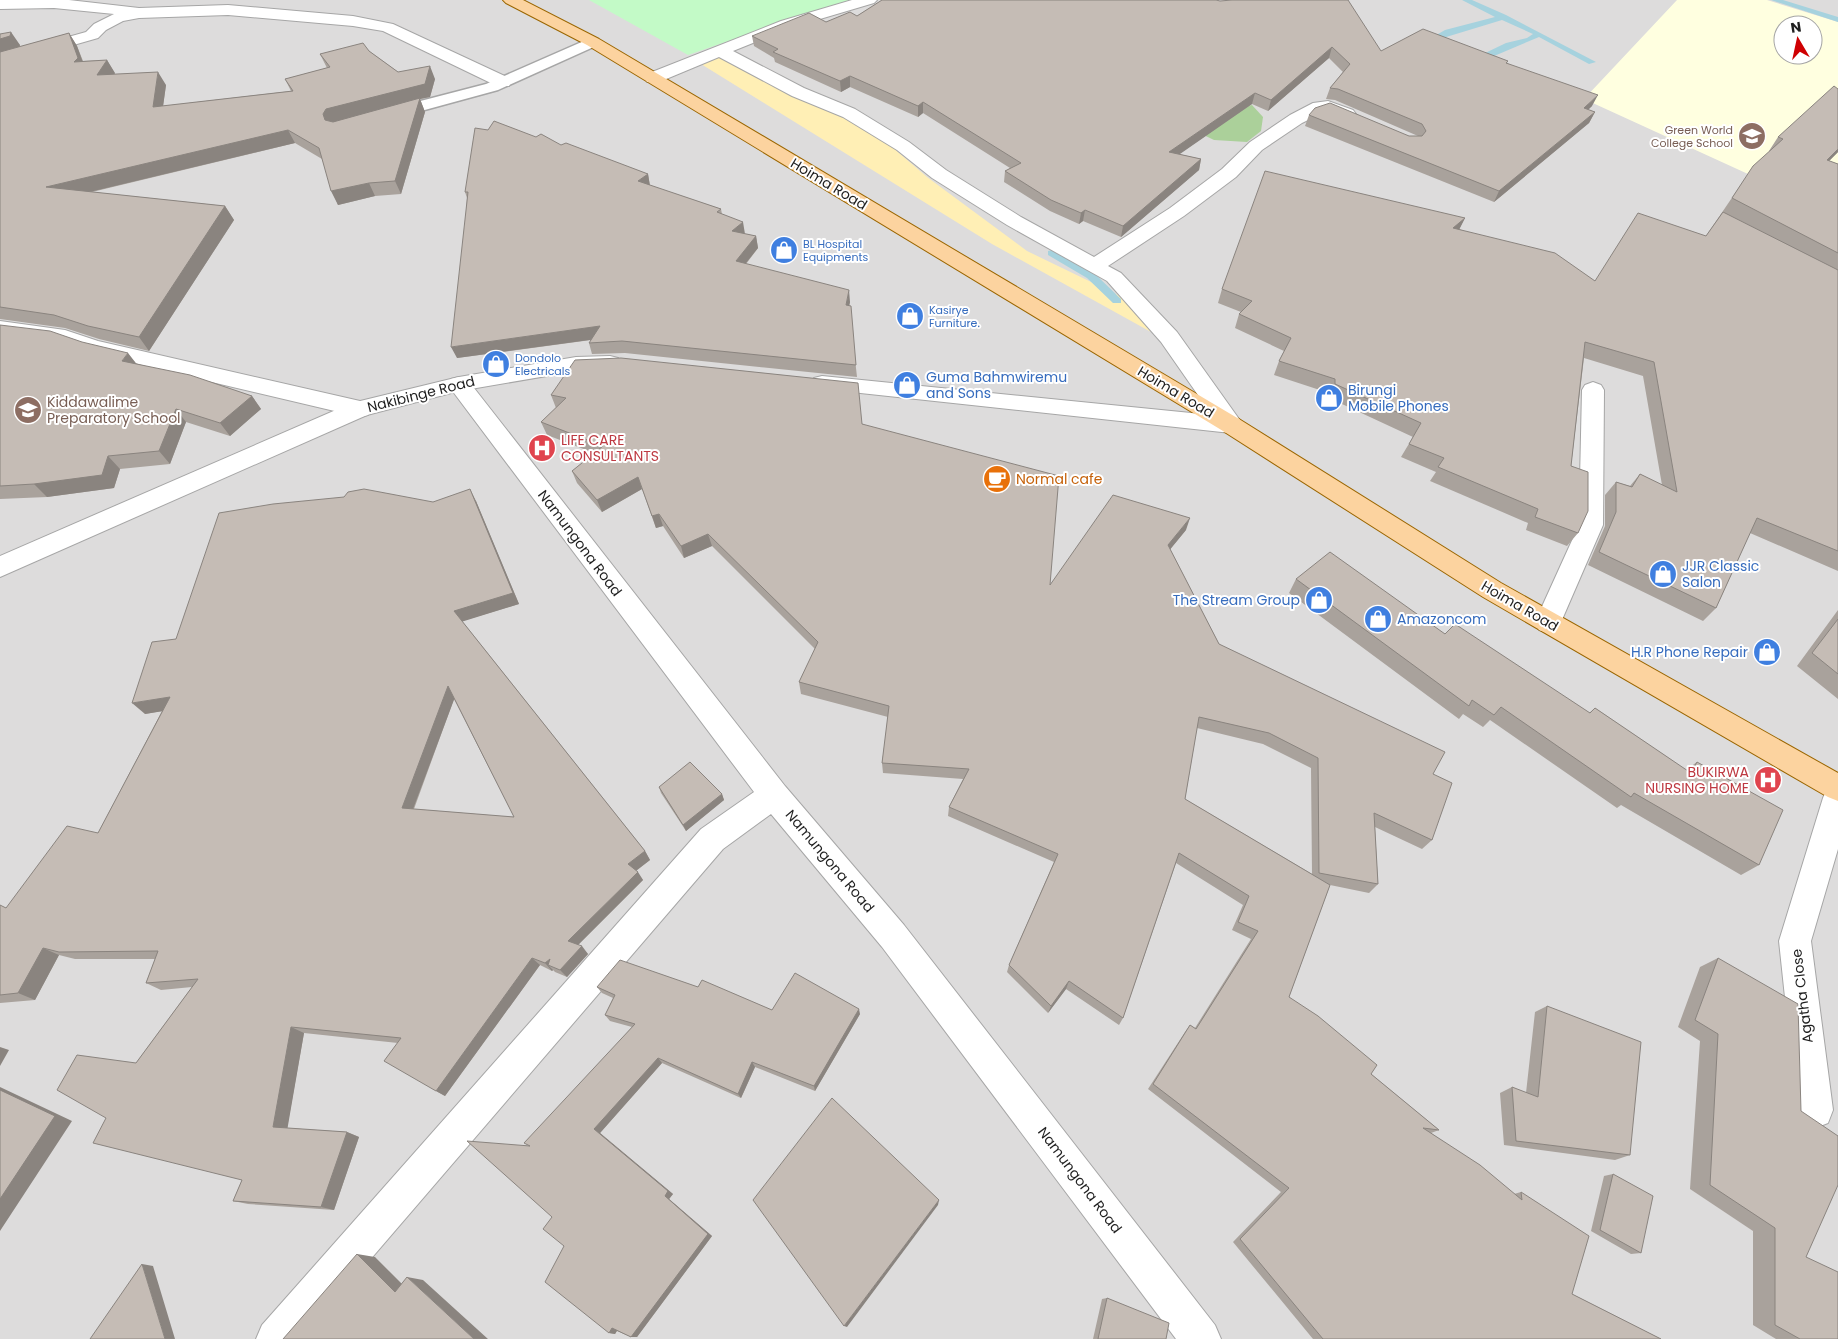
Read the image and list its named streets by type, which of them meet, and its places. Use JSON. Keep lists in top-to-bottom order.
{
  "streets": {
    "main road": ["Hoima Road"],
    "street": ["Nakibinge Road", "Namungona Road", "Agatha Close"]
  },
  "crossings": [
    ["Nakibinge Road", "Namungona Road"]
  ],
  "places": {
    "school or university": ["Green World College School", "Kiddawalime Preparatory School"],
    "shop": [
      "BL Hospital Equipments",
      "Kasirye Furniture.",
      "Dondolo Electricals",
      "Guma Bahmwiremu and Sons",
      "Birungi Mobile Phones",
      "JJR Classic Salon",
      "The Stream Group",
      "Amazoncom",
      "H.R Phone Repair"
    ],
    "hospital": ["LIFE CARE CONSULTANTS", "BUKIRWA NURSING HOME"],
    "cafe": ["Normal cafe"]
  },
  "north": "top"
}
